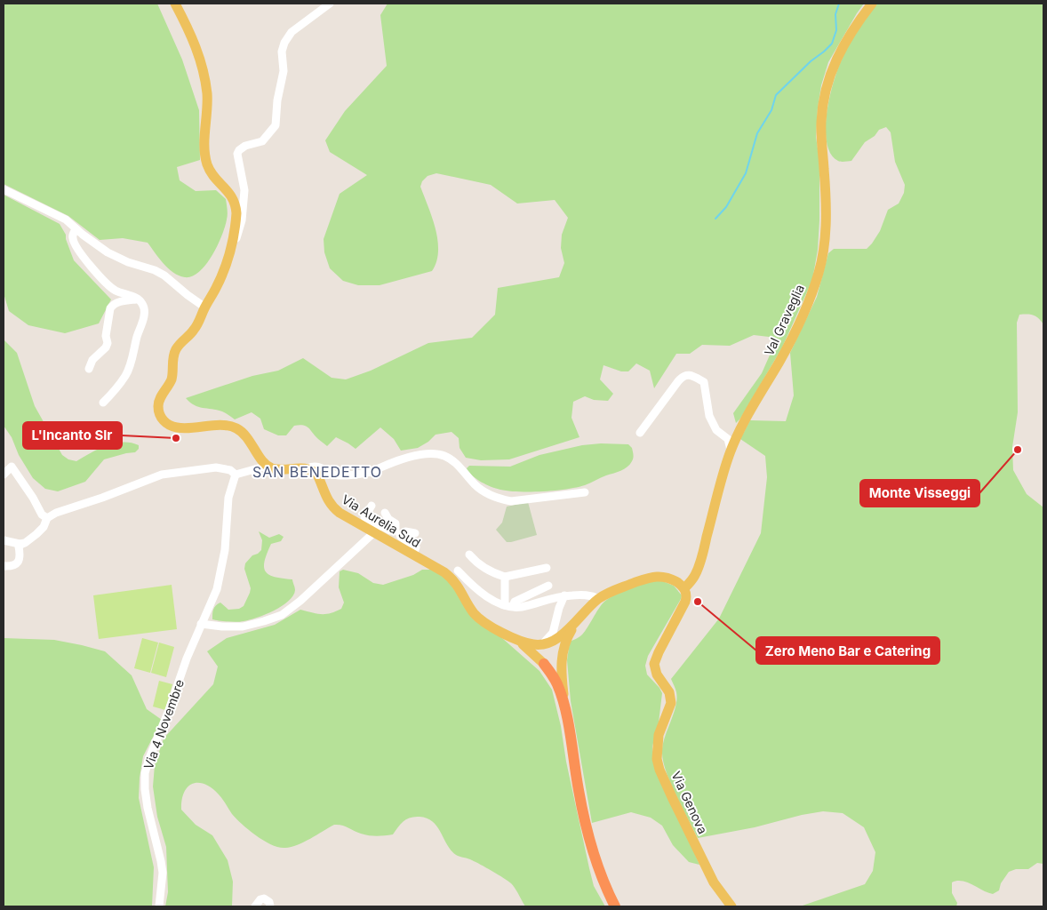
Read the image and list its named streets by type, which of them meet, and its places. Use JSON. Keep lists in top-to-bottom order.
{
  "streets": {
    "main road": ["Val Graveglia", "Via Aurelia Sud", "Via Genova"],
    "street": ["Via 4 Novembre"]
  },
  "crossings": [
    ["Val Graveglia", "Via Genova"]
  ],
  "districts": ["SAN BENEDETTO"],
  "places": ["L'Incanto Slr", "Monte Visseggi", "Zero Meno Bar e Catering"]
}
